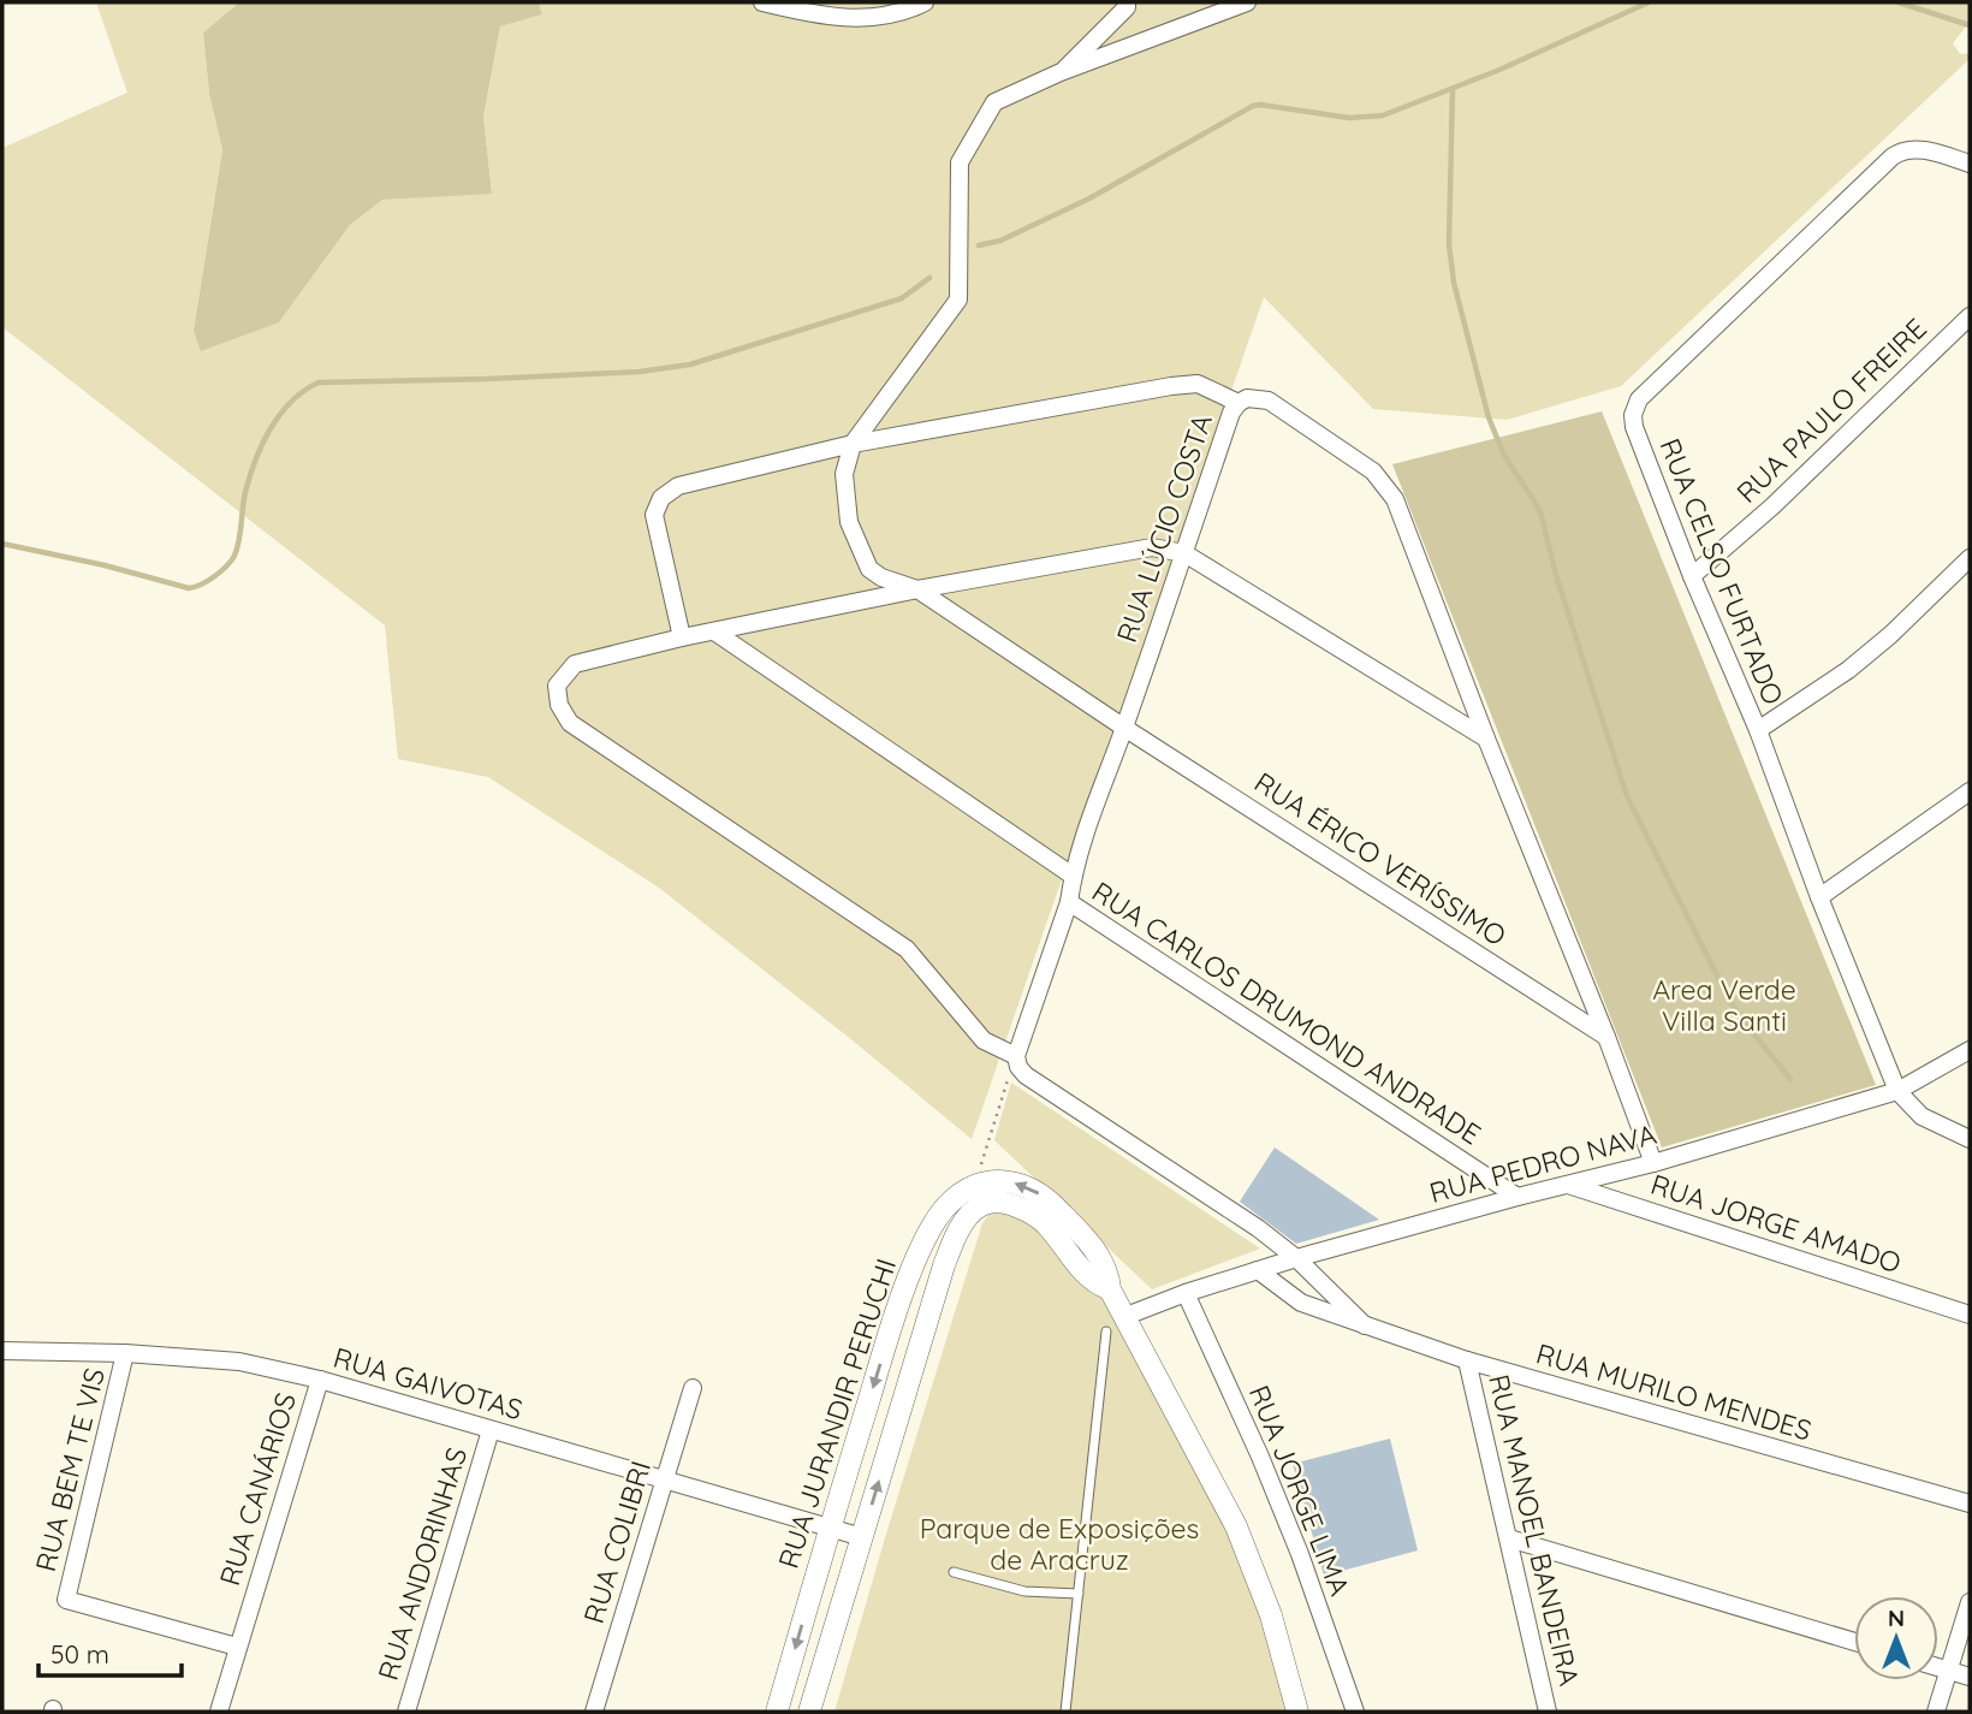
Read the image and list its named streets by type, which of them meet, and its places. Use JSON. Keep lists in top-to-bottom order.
{
  "streets": {
    "street": [
      "RUA PAULO FREIRE",
      "RUA LÚCIO COSTA",
      "RUA CELSO FURTADO",
      "RUA ÉRICO VERÍSSIMO",
      "RUA CARLOS DRUMOND ANDRADE",
      "RUA PEDRO NAVA",
      "RUA JORGE AMADO",
      "RUA GAIVOTAS",
      "RUA MURILO MENDES",
      "RUA JURANDIR PERUCHI",
      "RUA BEM TE VIS",
      "RUA CANÁRIOS",
      "RUA JORGE LIMA",
      "RUA MANOEL BANDEIRA",
      "RUA COLIBRI",
      "RUA ANDORINHAS"
    ]
  },
  "crossings": [
    ["RUA PAULO FREIRE", "RUA CELSO FURTADO"],
    ["RUA LÚCIO COSTA", "RUA ÉRICO VERÍSSIMO"],
    ["RUA LÚCIO COSTA", "RUA CARLOS DRUMOND ANDRADE"],
    ["RUA LÚCIO COSTA", "RUA PEDRO NAVA"],
    ["RUA CELSO FURTADO", "RUA PEDRO NAVA"],
    ["RUA CARLOS DRUMOND ANDRADE", "RUA PEDRO NAVA"],
    ["RUA PEDRO NAVA", "RUA JORGE AMADO"],
    ["RUA PEDRO NAVA", "RUA MURILO MENDES"],
    ["RUA PEDRO NAVA", "RUA JORGE LIMA"],
    ["RUA GAIVOTAS", "RUA JURANDIR PERUCHI"],
    ["RUA GAIVOTAS", "RUA BEM TE VIS"],
    ["RUA GAIVOTAS", "RUA CANÁRIOS"],
    ["RUA GAIVOTAS", "RUA COLIBRI"],
    ["RUA GAIVOTAS", "RUA ANDORINHAS"],
    ["RUA MURILO MENDES", "RUA MANOEL BANDEIRA"],
    ["RUA BEM TE VIS", "RUA CANÁRIOS"]
  ],
  "parks": ["Area Verde Villa Santi", "Parque de Exposições de Aracruz"],
  "scale_bar": "50 m",
  "north": "top"
}
